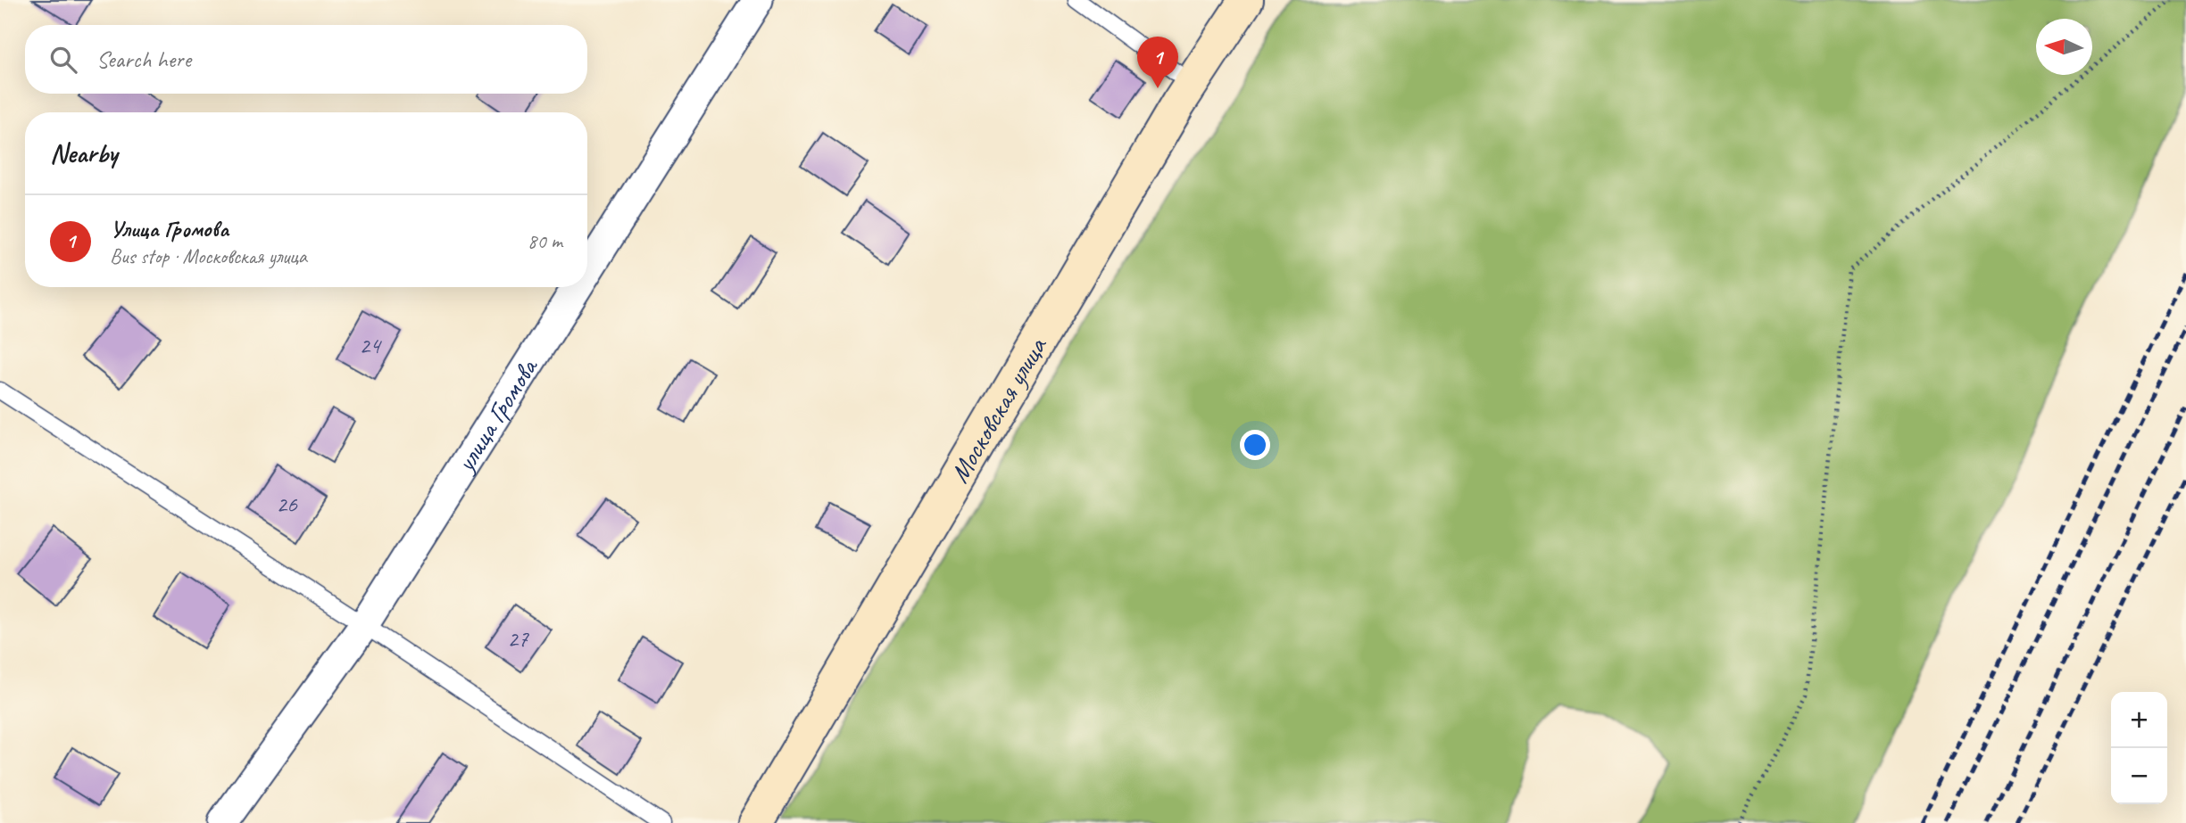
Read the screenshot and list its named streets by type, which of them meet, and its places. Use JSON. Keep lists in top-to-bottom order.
{
  "streets": {
    "street": ["Московская улица", "улица Громова"]
  },
  "house_numbers": ["24", "26", "27"],
  "north": "left",
  "page": {
    "search": "Search here",
    "pins": "1",
    "heading": "Nearby",
    "list": [
      {
        "mark": "1",
        "name": "Улица Громова",
        "note": "Bus stop · Московская улица",
        "value": "80 m"
      }
    ],
    "map_buttons": ["+", "−"]
  }
}
